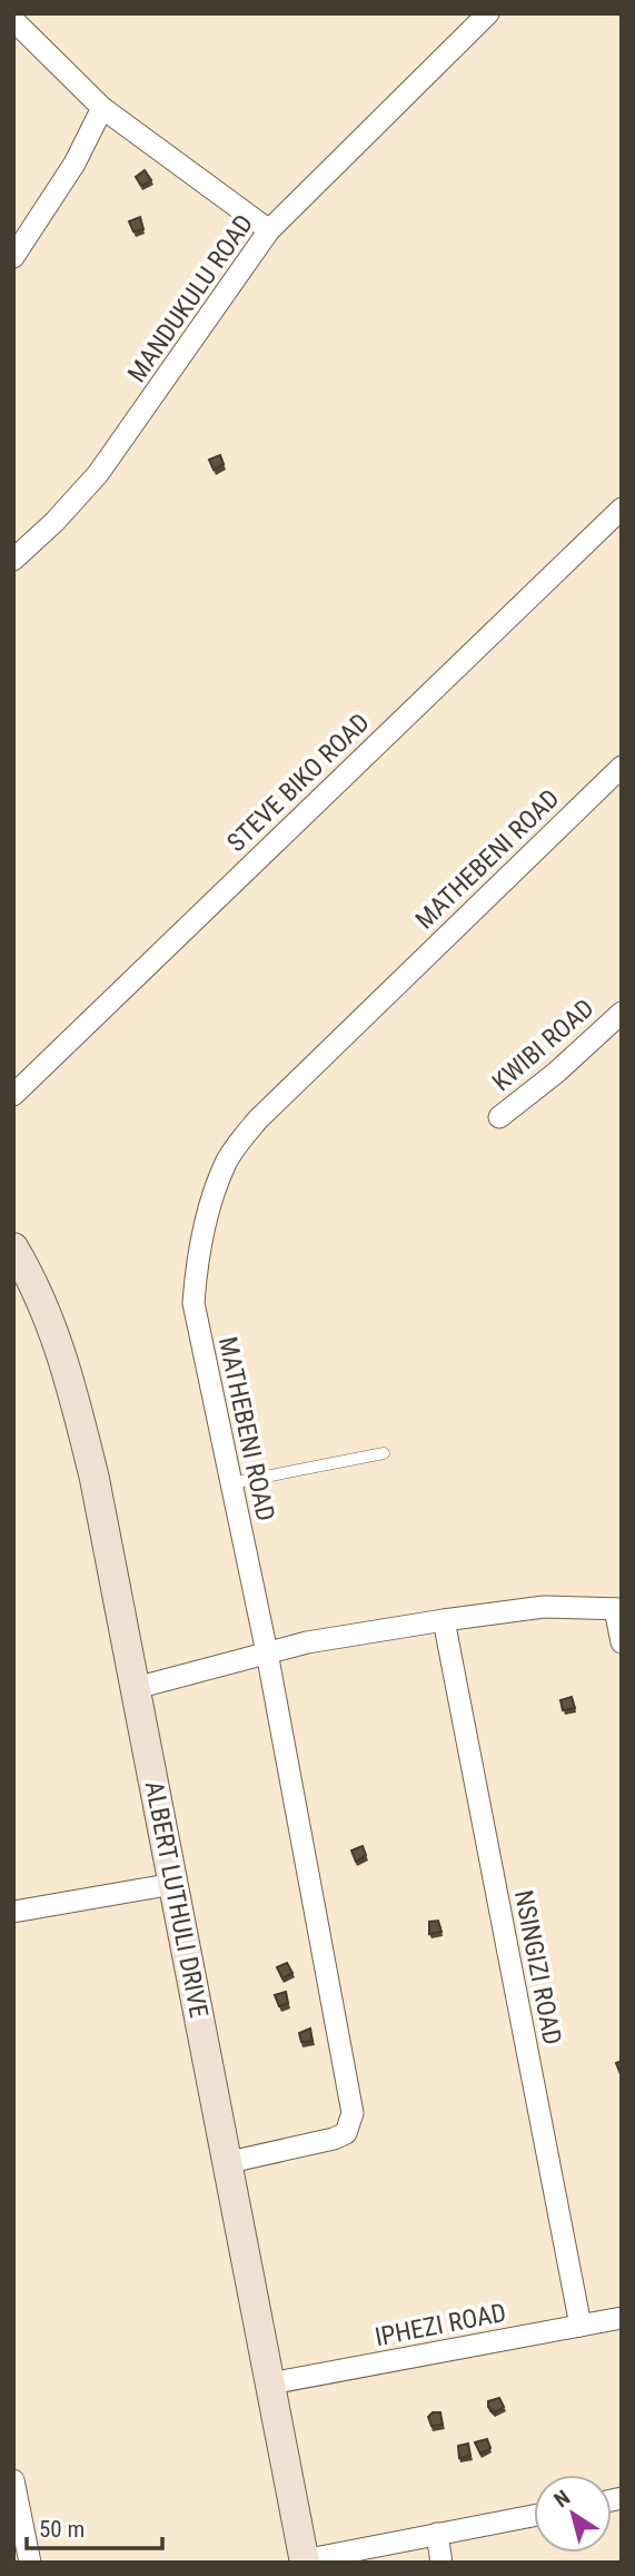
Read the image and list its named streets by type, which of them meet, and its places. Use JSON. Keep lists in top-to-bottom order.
{
  "streets": {
    "street": [
      "MANDUKULU ROAD",
      "STEVE BIKO ROAD",
      "MATHEBENI ROAD",
      "KWIBI ROAD",
      "ALBERT LUTHULI DRIVE",
      "NSINGIZI ROAD",
      "IPHEZI ROAD"
    ]
  },
  "crossings": [
    ["MATHEBENI ROAD", "ALBERT LUTHULI DRIVE"],
    ["ALBERT LUTHULI DRIVE", "IPHEZI ROAD"],
    ["NSINGIZI ROAD", "IPHEZI ROAD"]
  ],
  "scale_bar": "50 m",
  "north": "top left"
}
